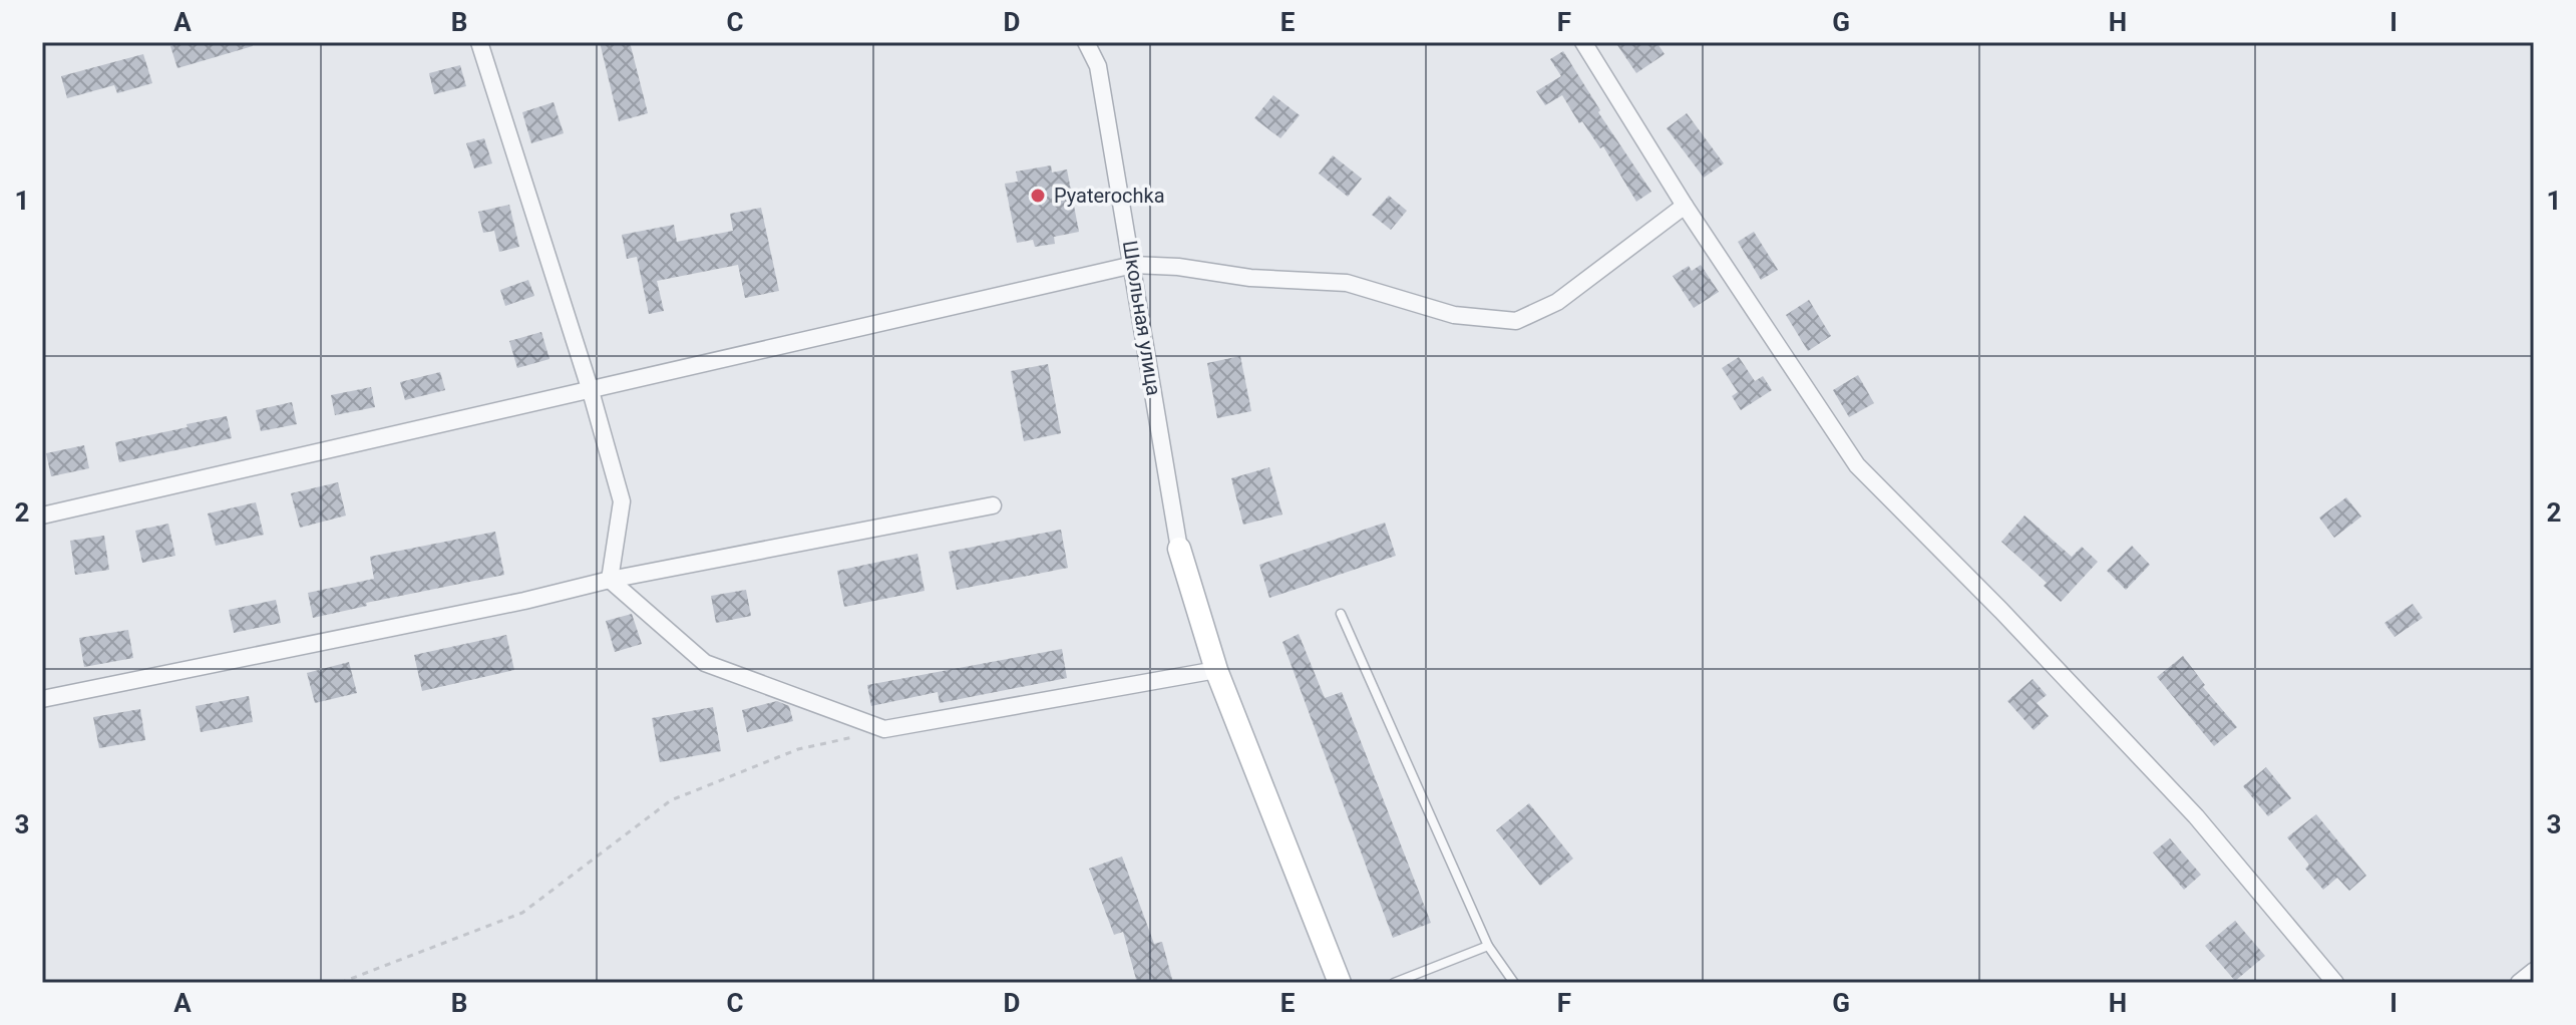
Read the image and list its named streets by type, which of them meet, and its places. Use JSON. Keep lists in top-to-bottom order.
{
  "streets": {
    "street": ["Школьная улица"]
  },
  "places": ["Pyaterochka"],
  "grid": {
    "columns": [
      "A",
      "B",
      "C",
      "D",
      "E",
      "F",
      "G",
      "H",
      "I"
    ],
    "rows": ["1", "2", "3"]
  }
}
